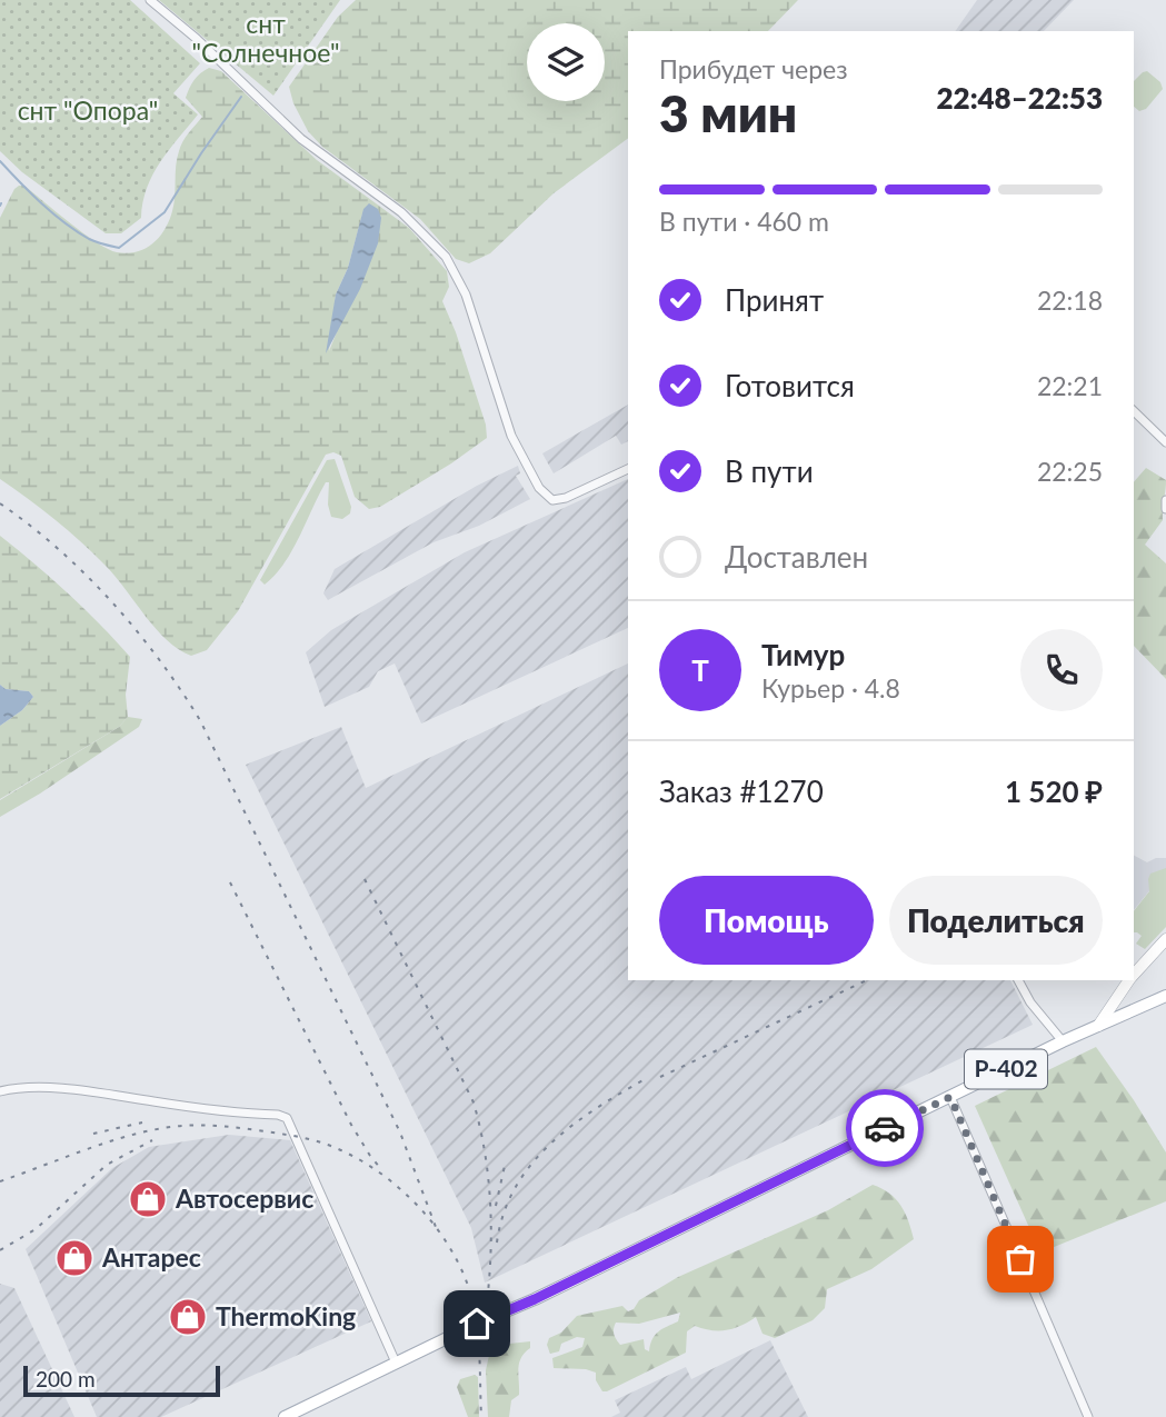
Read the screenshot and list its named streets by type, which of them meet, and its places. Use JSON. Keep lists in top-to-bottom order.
{
  "streets": {
    "main road": ["Р-402"]
  },
  "parks": ["снт \"Солнечное\"", "снт \"Опора\""],
  "places": {
    "shop": ["Автосервис", "Антарес", "ThermoKing"]
  },
  "scale_bar": "200 m",
  "page": {
    "heading": ["3 мин", "Прибудет через", "22:48–22:53"],
    "panel": [
      "Тимур",
      "Курьер · 4.8",
      "Заказ #1270",
      "1 520 ₽"
    ],
    "bar": "В пути · 460 m",
    "list": [
      ["Принят", "22:18"],
      ["Готовится", "22:21"],
      ["В пути", "22:25"],
      "Доставлен"
    ],
    "round": "Т",
    "buttons": ["Помощь", "Поделиться"],
    "scale": "200 m"
  }
}
